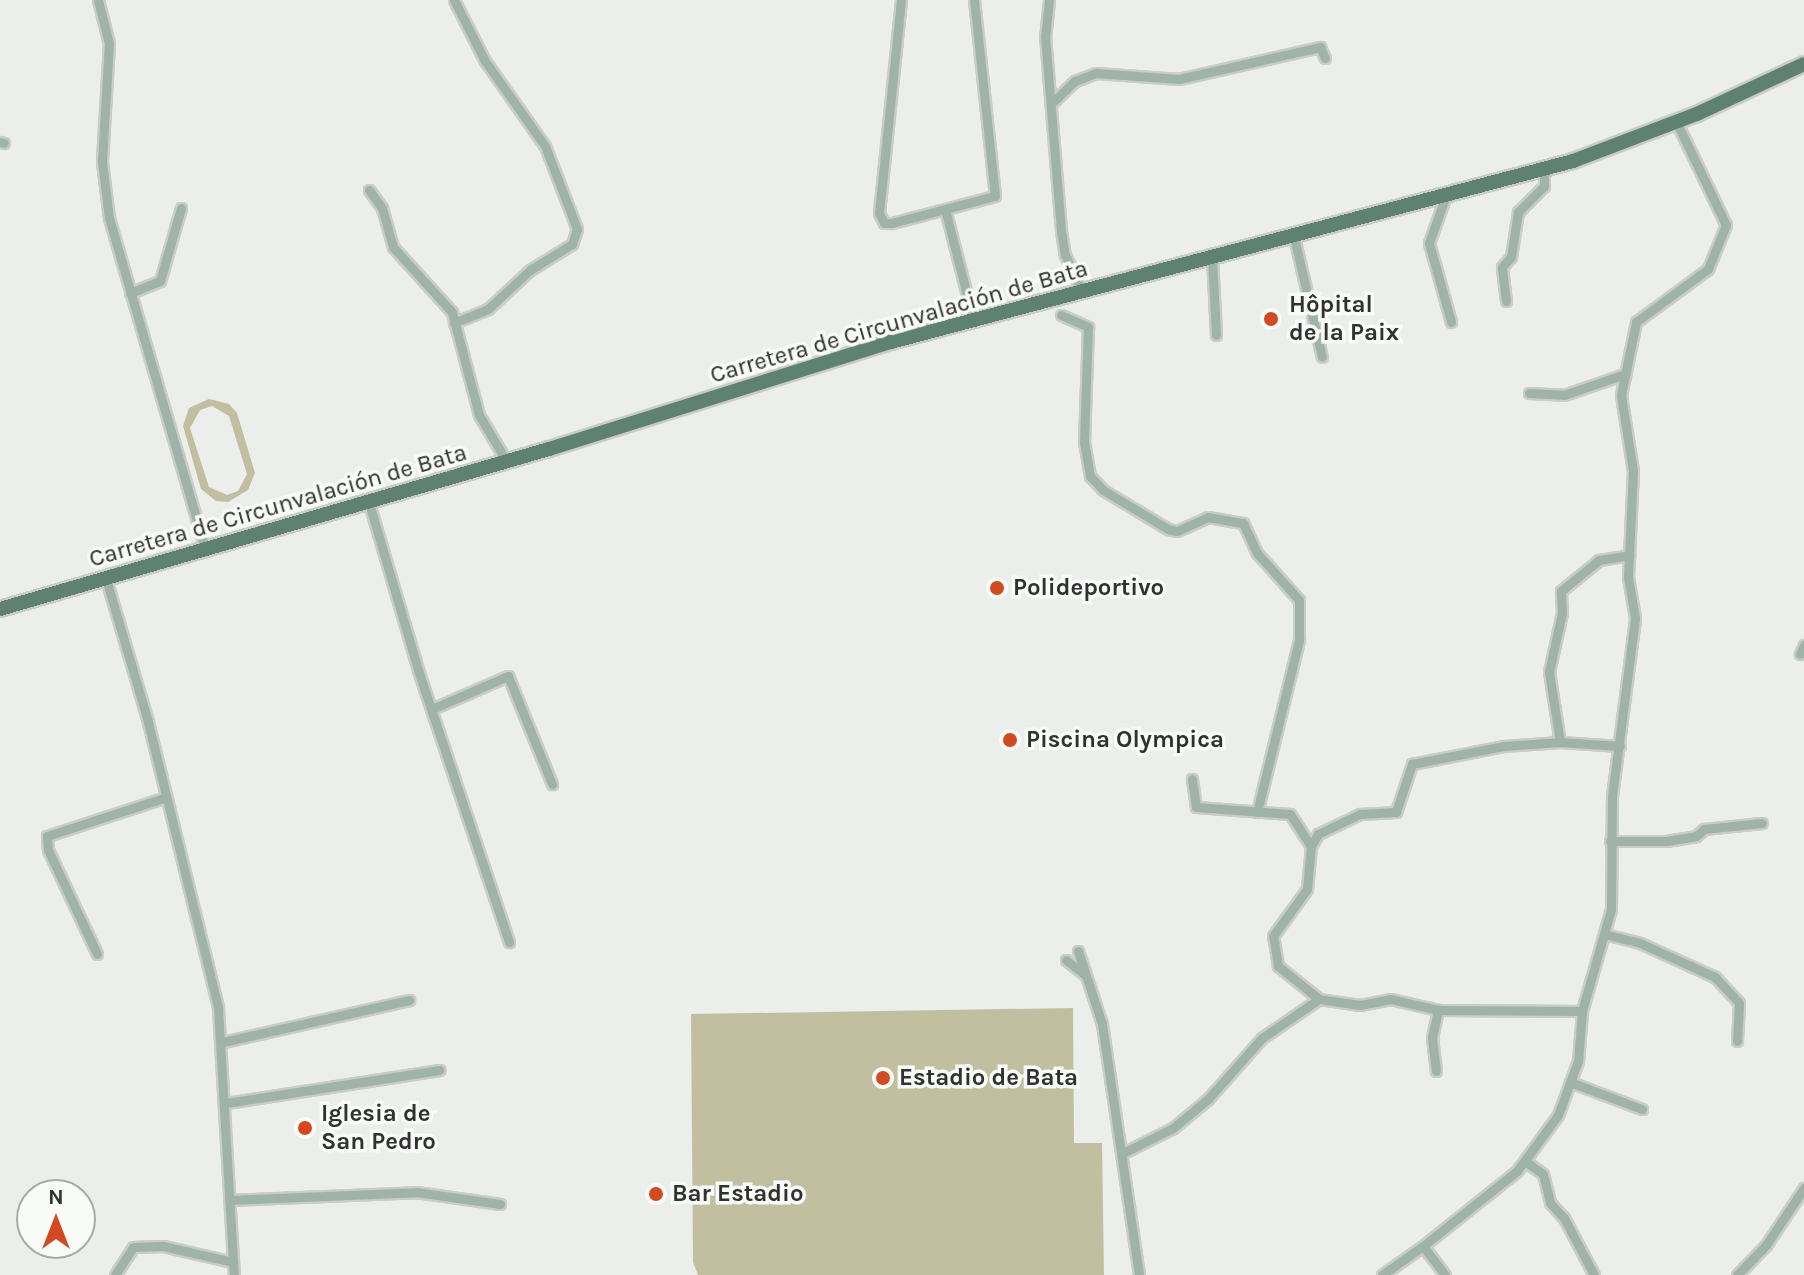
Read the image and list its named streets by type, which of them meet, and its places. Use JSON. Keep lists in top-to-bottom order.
{
  "streets": {
    "main road": ["Carretera de Circunvalación de Bata"]
  },
  "places": [
    "Hôpital de la Paix",
    "Polideportivo",
    "Piscina Olympica",
    "Estadio de Bata",
    "Iglesia de San Pedro",
    "Bar Estadio"
  ],
  "north": "top"
}
